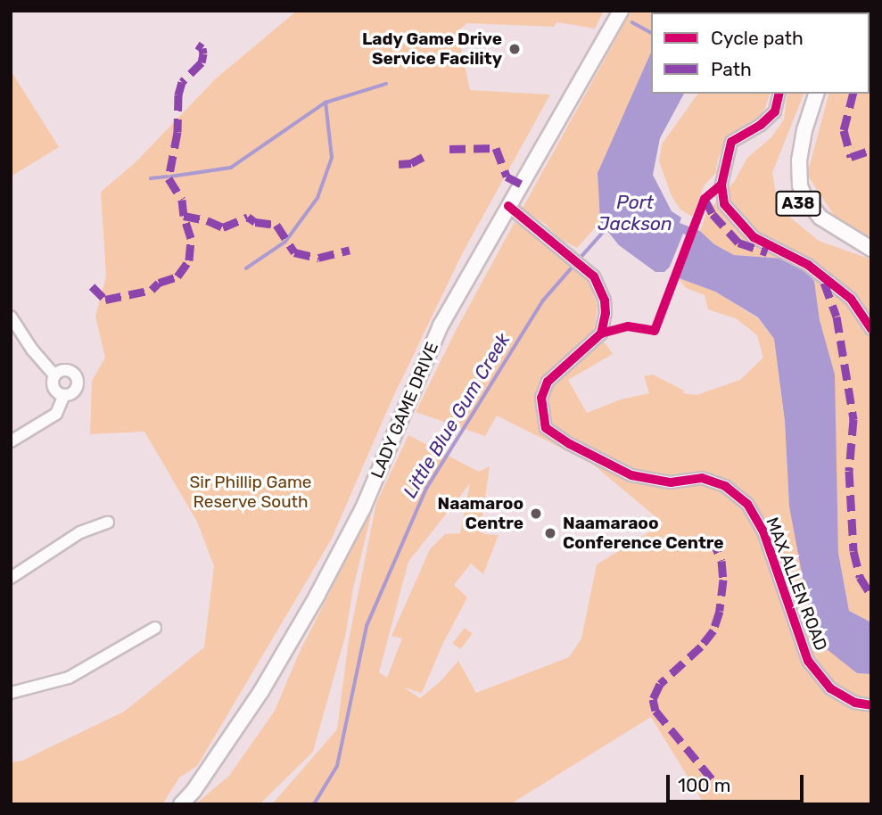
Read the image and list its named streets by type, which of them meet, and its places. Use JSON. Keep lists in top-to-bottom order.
{
  "streets": {
    "main road": ["A38", "LADY GAME DRIVE"],
    "street": ["MAX ALLEN ROAD"]
  },
  "crossings": [
    ["LADY GAME DRIVE", "MAX ALLEN ROAD"]
  ],
  "water": ["Port Jackson", "Little Blue Gum Creek"],
  "parks": ["Sir Phillip Game Reserve South"],
  "places": ["Lady Game Drive Service Facility", "Naamaroo Centre", "Naamaraoo Conference Centre"],
  "legend": ["Cycle path", "Path"],
  "scale_bar": "100 m"
}
